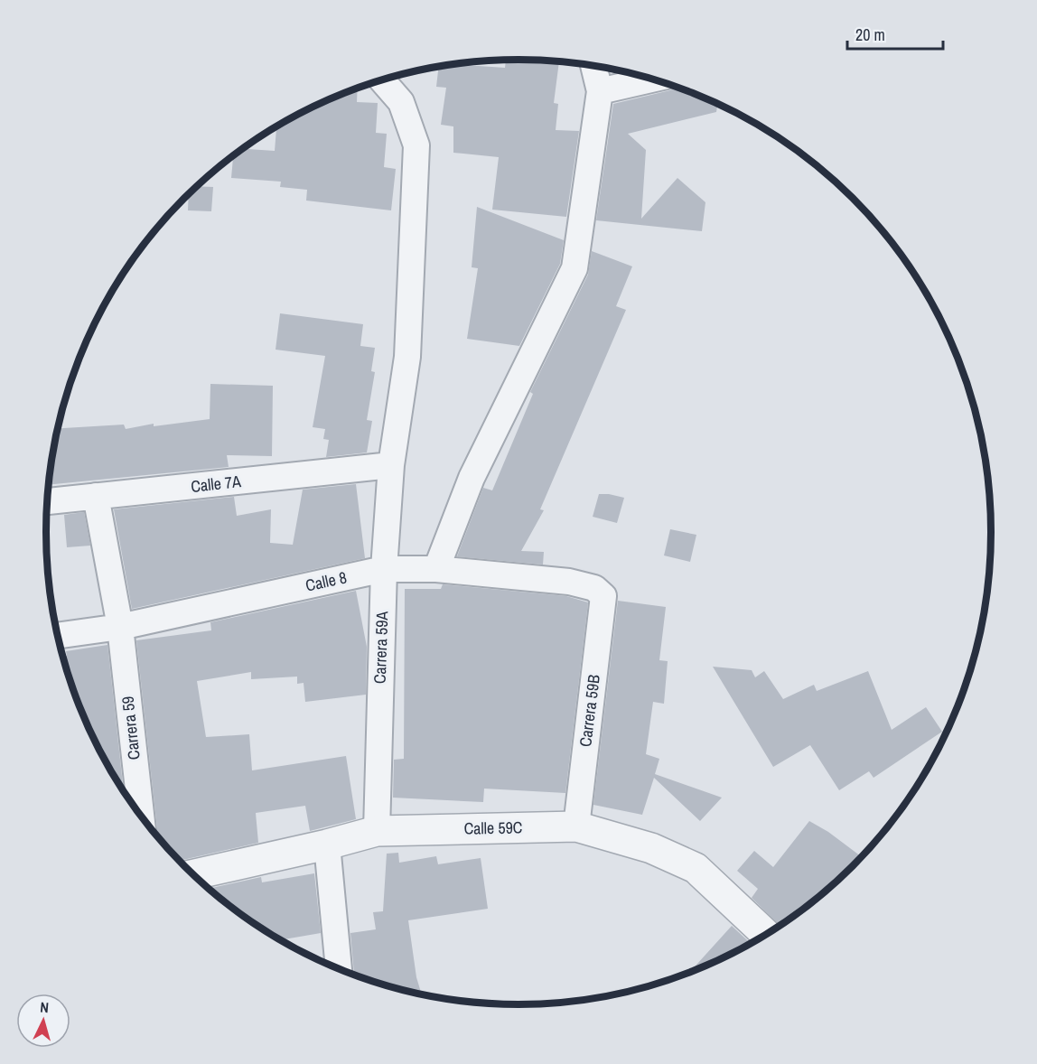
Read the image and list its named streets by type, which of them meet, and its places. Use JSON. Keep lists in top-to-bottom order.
{
  "streets": {
    "street": [
      "Calle 7A",
      "Calle 8",
      "Carrera 59A",
      "Carrera 59B",
      "Carrera 59",
      "Calle 59C"
    ]
  },
  "crossings": [
    ["Calle 7A", "Carrera 59A"],
    ["Calle 7A", "Carrera 59"],
    ["Calle 8", "Carrera 59A"],
    ["Calle 8", "Carrera 59B"],
    ["Calle 8", "Carrera 59"],
    ["Carrera 59A", "Calle 59C"],
    ["Carrera 59B", "Calle 59C"]
  ],
  "scale_bar": "20 m",
  "north": "top"
}
